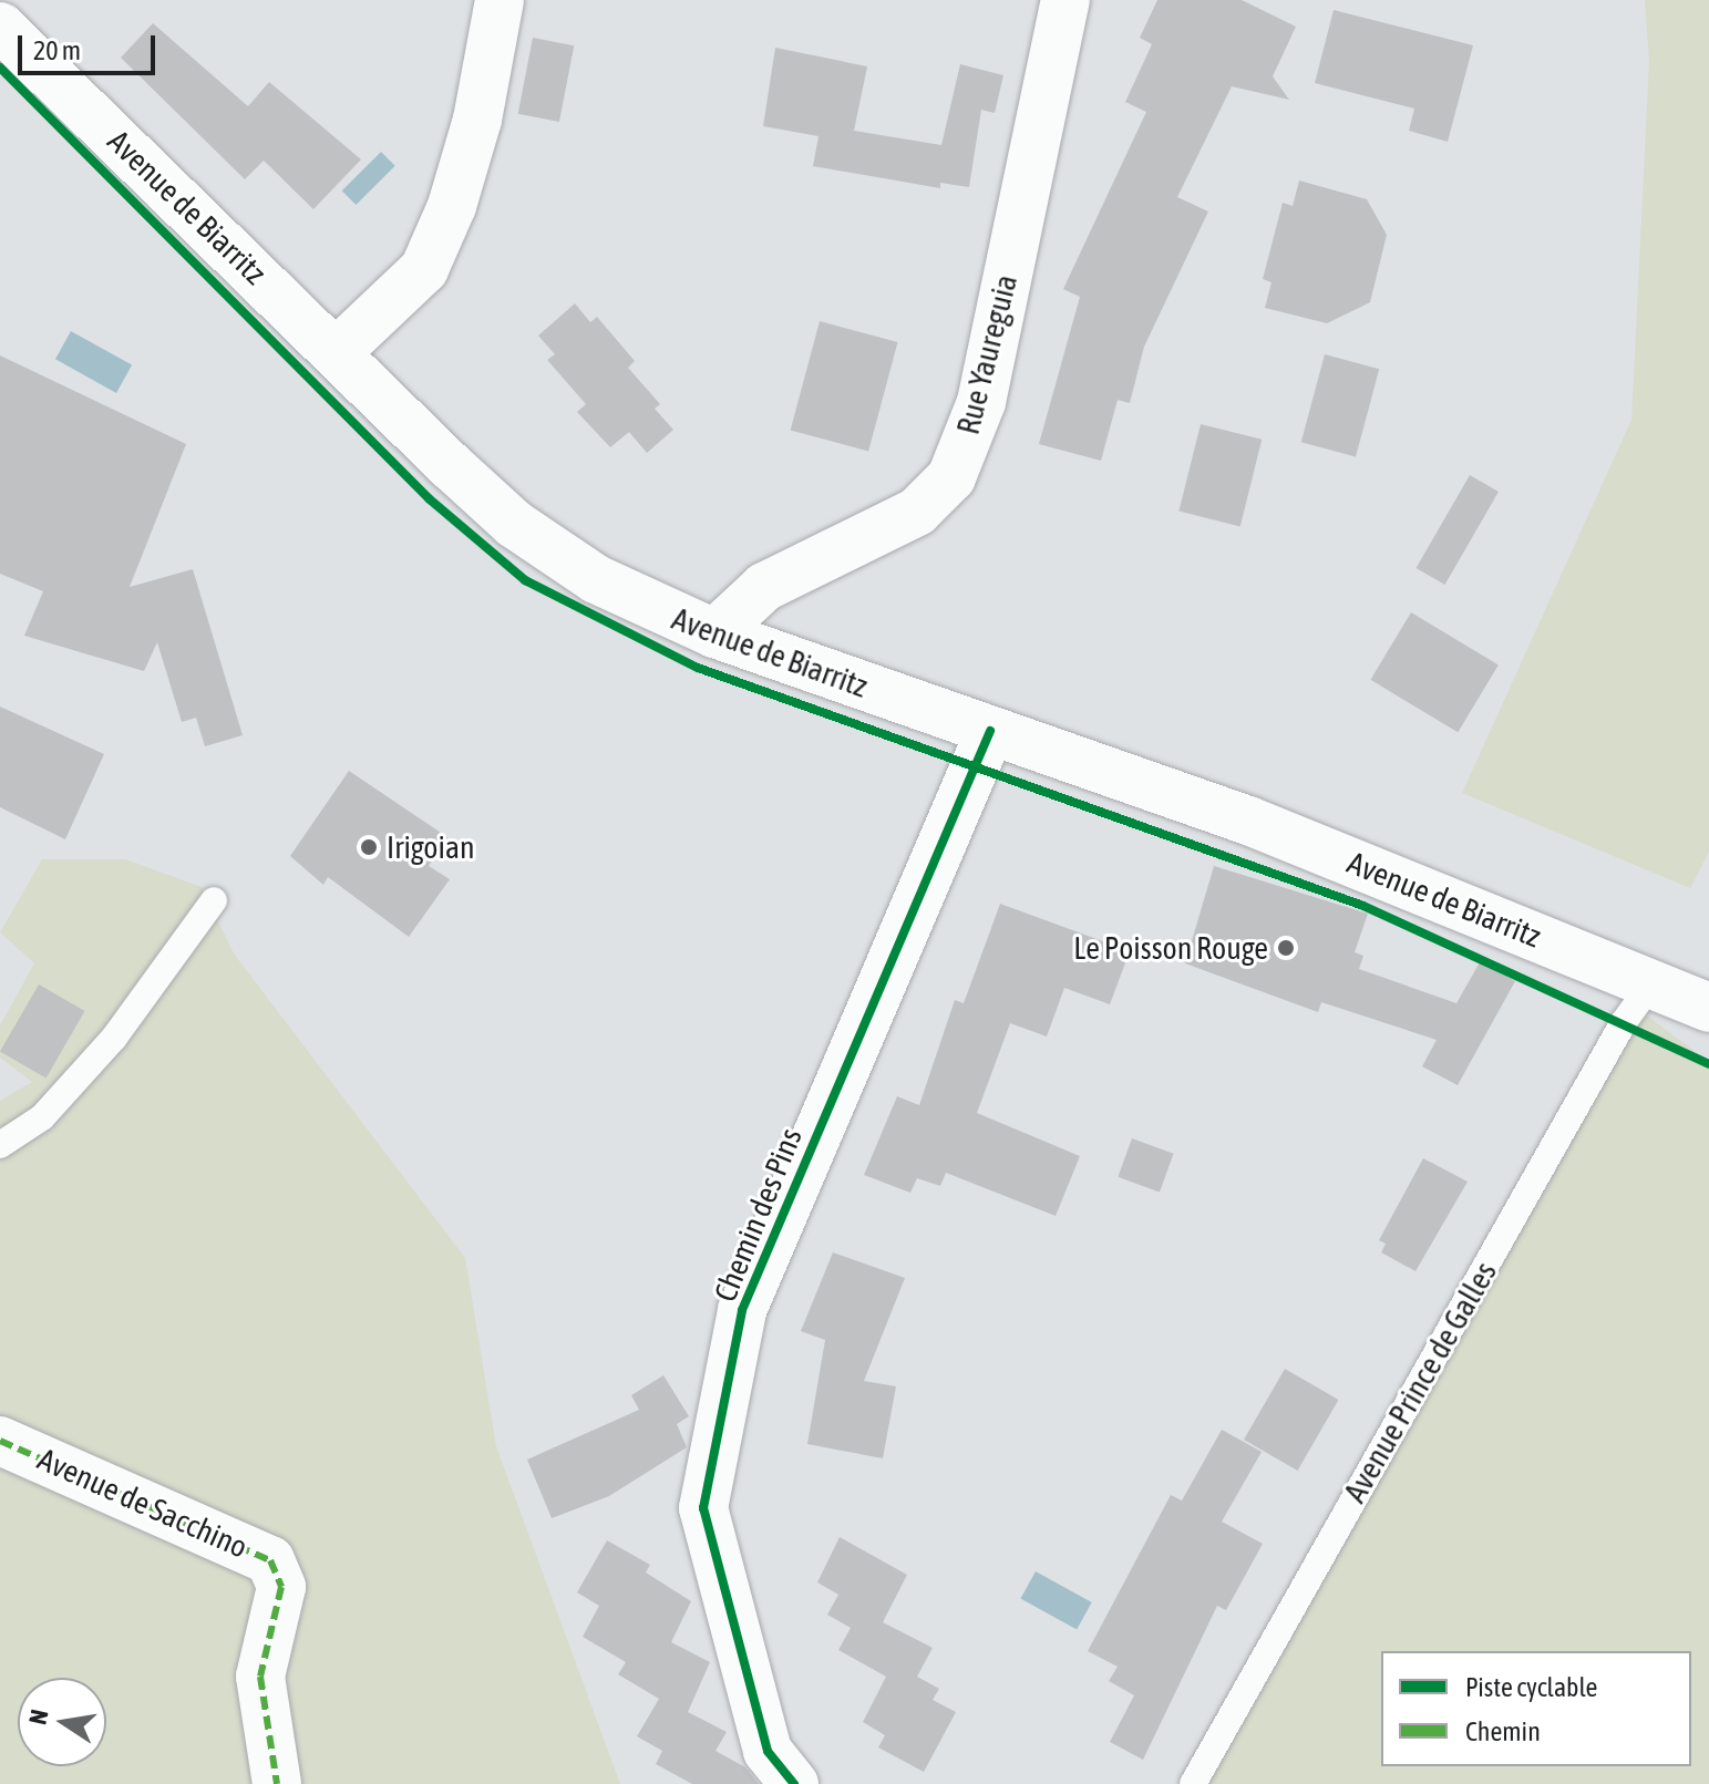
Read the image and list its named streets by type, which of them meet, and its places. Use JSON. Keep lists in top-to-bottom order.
{
  "streets": {
    "street": [
      "Avenue de Biarritz",
      "Rue Yaureguia",
      "Chemin des Pins",
      "Avenue de Sacchino"
    ],
    "lane": ["Avenue Prince de Galles"]
  },
  "crossings": [
    ["Avenue de Biarritz", "Rue Yaureguia"],
    ["Avenue de Biarritz", "Chemin des Pins"],
    ["Avenue de Biarritz", "Avenue Prince de Galles"]
  ],
  "places": ["Irigoian", "Le Poisson Rouge"],
  "legend": ["Piste cyclable", "Chemin"],
  "scale_bar": "20 m",
  "north": "left"
}
